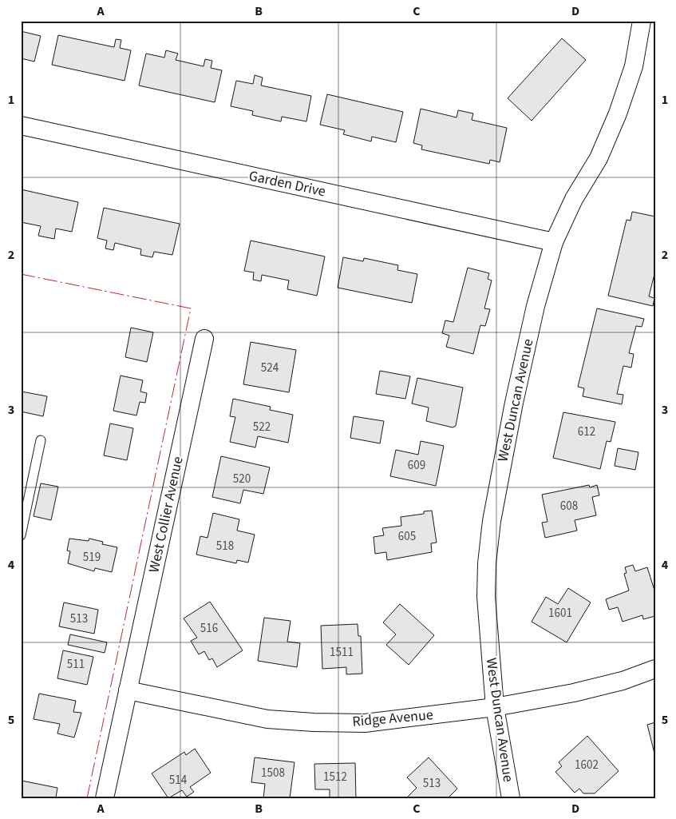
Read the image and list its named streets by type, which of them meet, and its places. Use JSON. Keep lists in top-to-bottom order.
{
  "streets": {
    "street": [
      "Garden Drive",
      "West Duncan Avenue",
      "West Collier Avenue",
      "Ridge Avenue"
    ]
  },
  "crossings": [
    ["Garden Drive", "West Duncan Avenue"],
    ["West Duncan Avenue", "Ridge Avenue"],
    ["West Collier Avenue", "Ridge Avenue"]
  ],
  "house_numbers": [
    "524",
    "522",
    "612",
    "609",
    "520",
    "608",
    "605",
    "518",
    "519",
    "1601",
    "513",
    "516",
    "1511",
    "511",
    "1602",
    "1508",
    "1512",
    "514",
    "513"
  ],
  "grid": {
    "columns": [
      "A",
      "B",
      "C",
      "D"
    ],
    "rows": [
      "1",
      "2",
      "3",
      "4",
      "5"
    ]
  }
}
